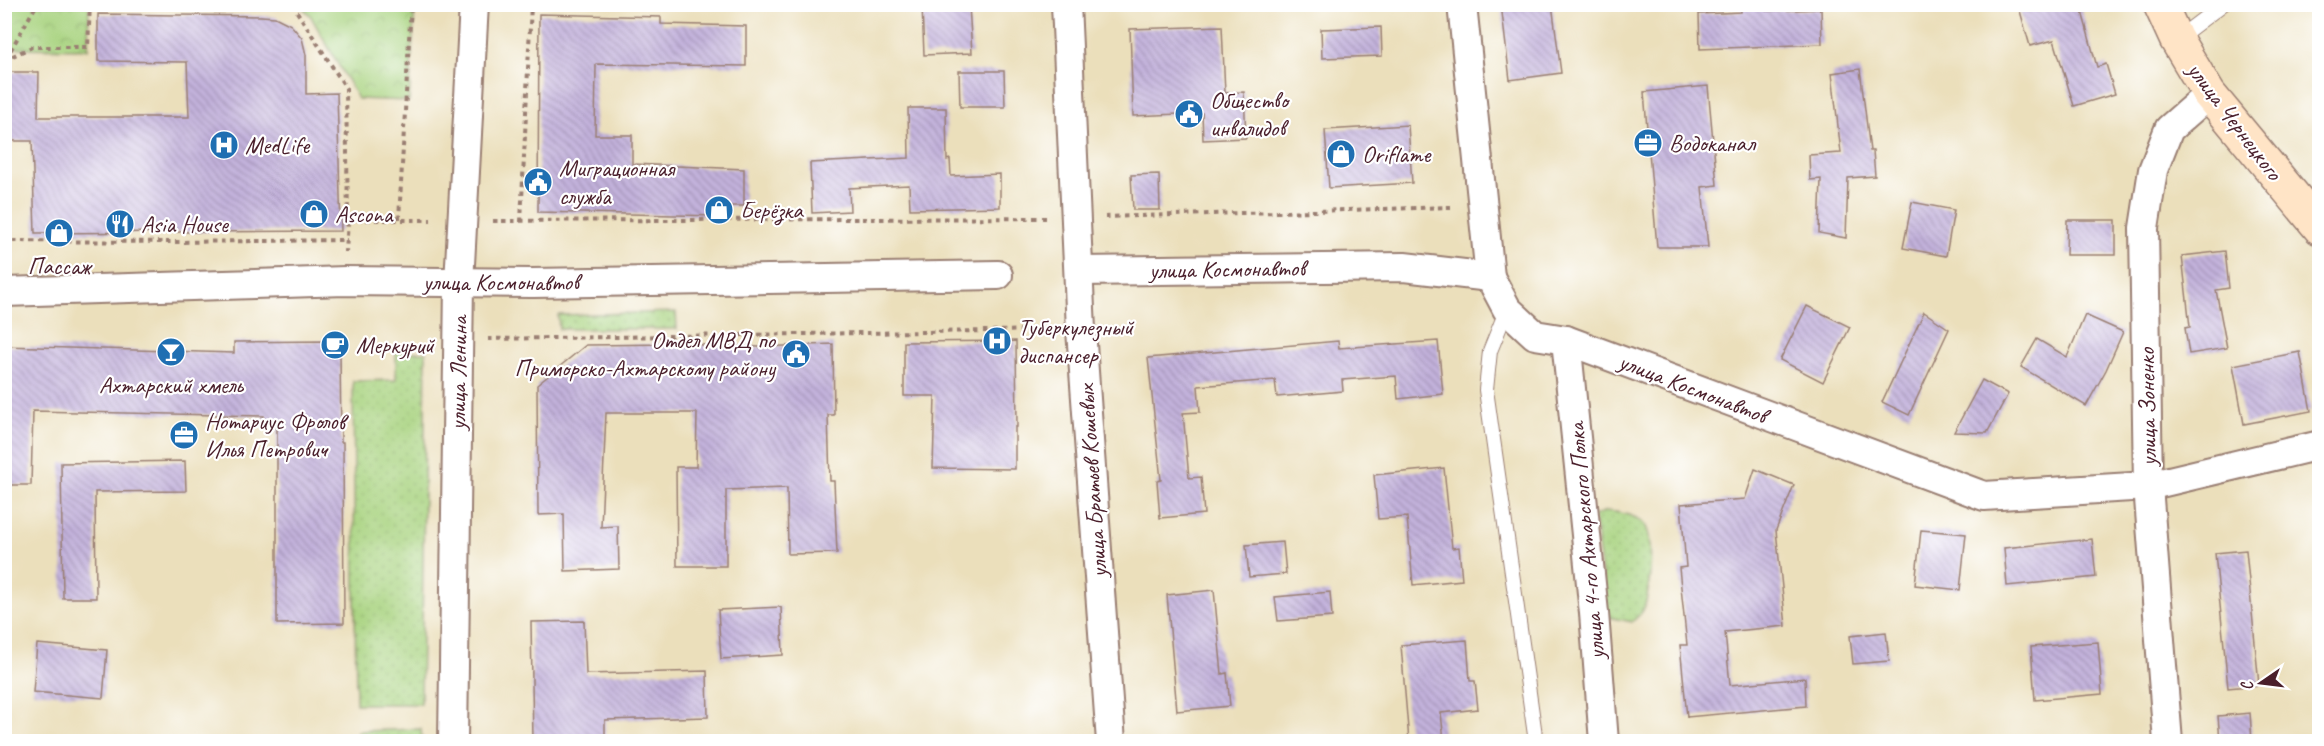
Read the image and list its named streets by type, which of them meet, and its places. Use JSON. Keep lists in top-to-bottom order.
{
  "streets": {
    "street": [
      "улица Чернецкого",
      "улица Космонавтов",
      "улица Ленина",
      "улица Зоненко",
      "улица Братьев Кошевых",
      "улица 4-го Ахтарского Полка"
    ]
  },
  "crossings": [
    ["улица Чернецкого", "улица Зоненко"],
    ["улица Космонавтов", "улица Ленина"],
    ["улица Космонавтов", "улица Зоненко"],
    ["улица Космонавтов", "улица Братьев Кошевых"],
    ["улица Космонавтов", "улица 4-го Ахтарского Полка"]
  ],
  "places": {
    "public building": ["Общество инвалидов", "Миграционная служба", "Отдел МВД по Приморско-Ахтарскому району"],
    "office": ["Водоканал", "Нотариус Фролов Илья Петрович"],
    "hospital": ["MedLife", "Туберкулезный диспансер"],
    "shop": [
      "Oriflame",
      "Берёзка",
      "Ascona",
      "Пассаж"
    ],
    "restaurant": ["Asia House"],
    "cafe": ["Меркурий"],
    "bar": ["Ахтарский хмель"]
  },
  "north": "left"
}
